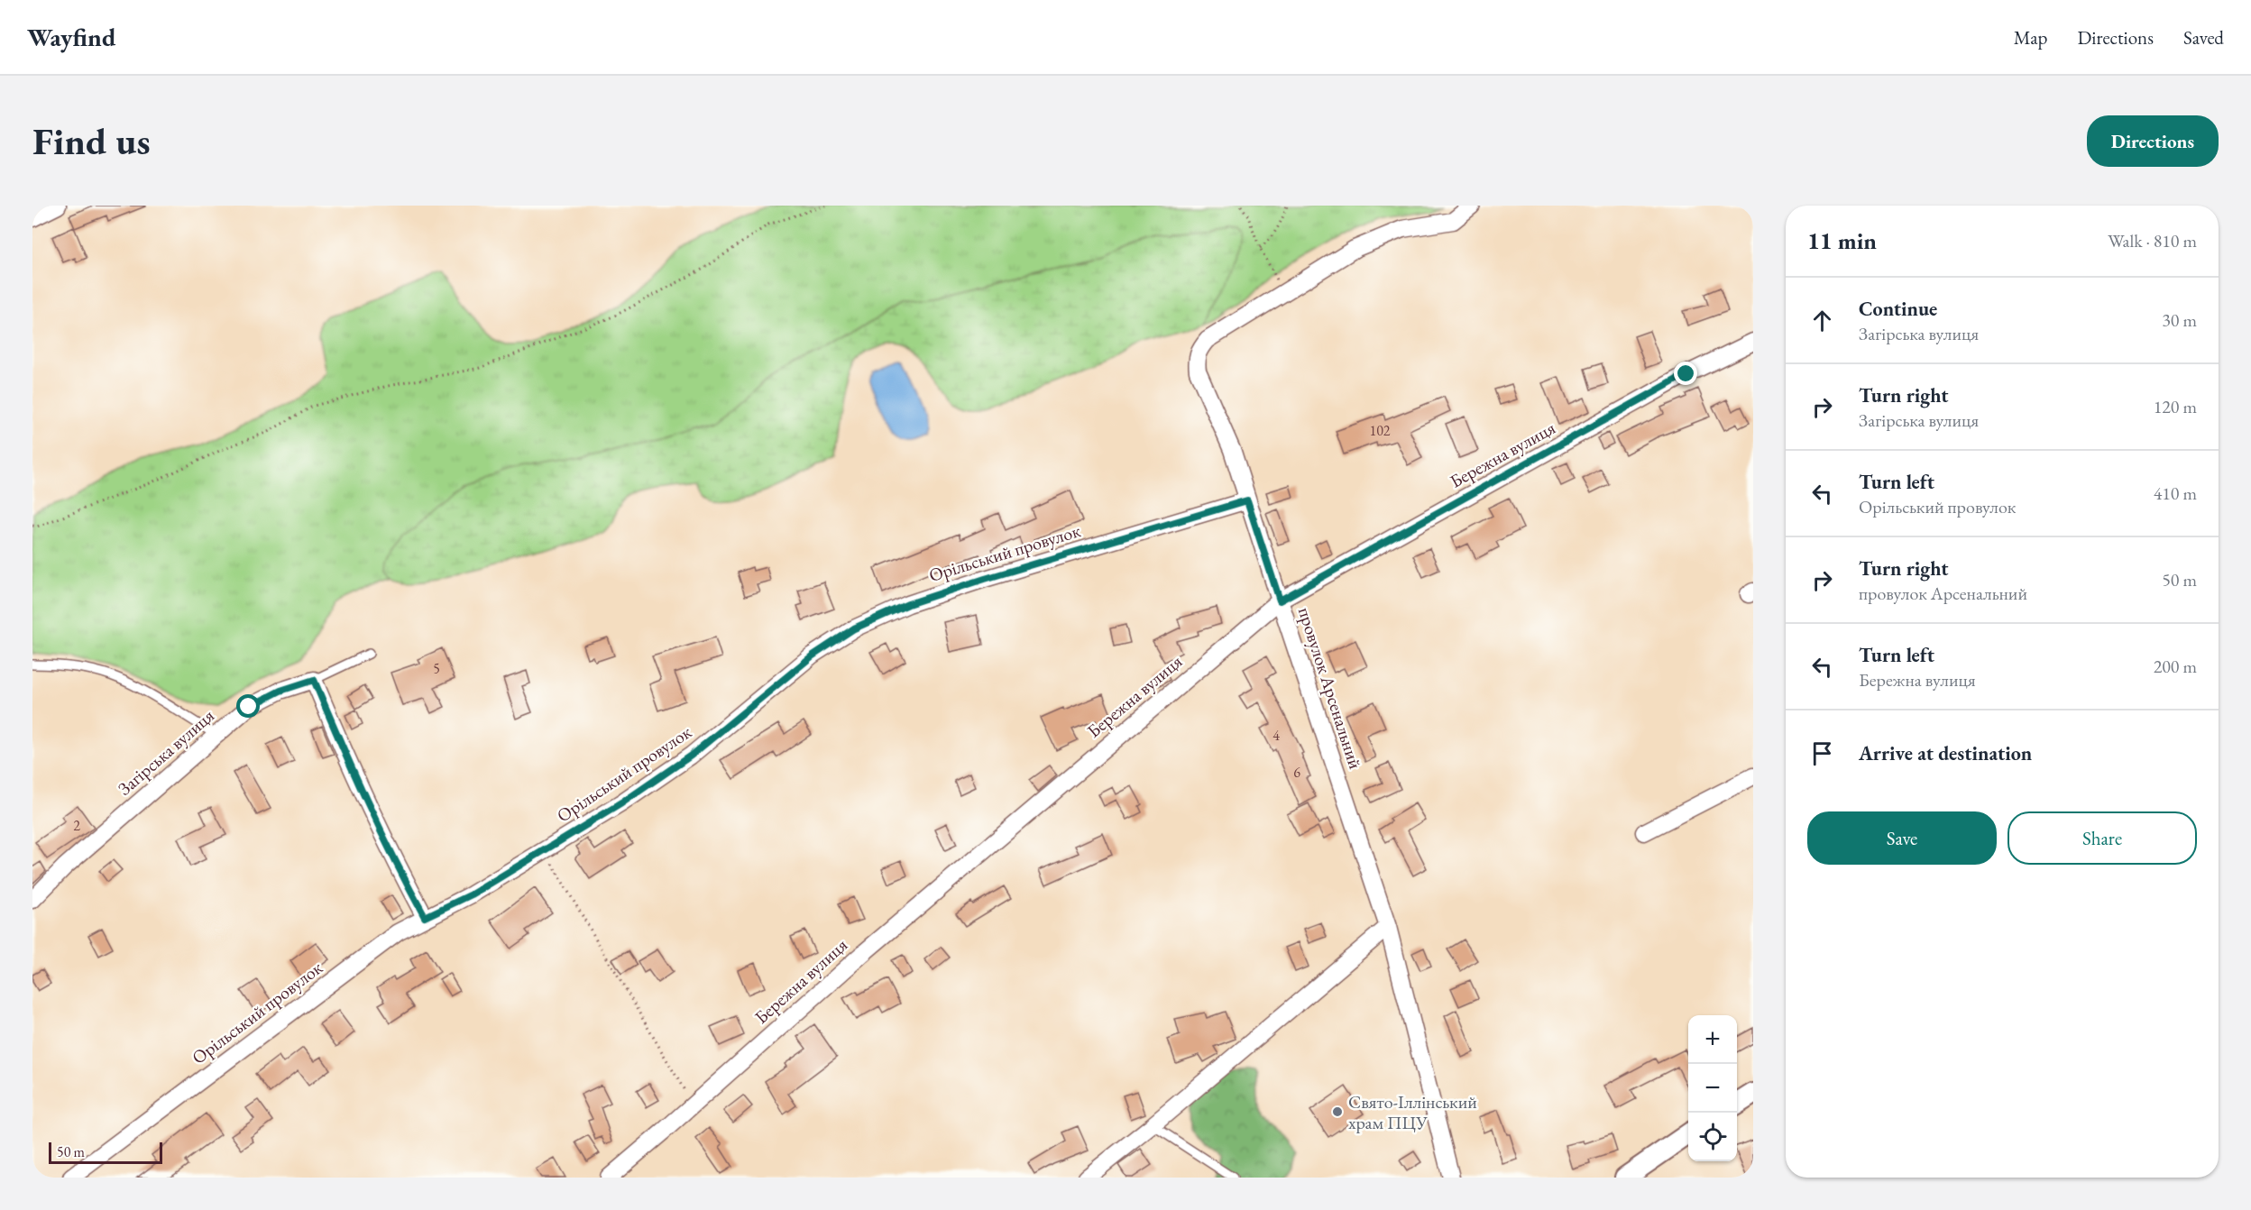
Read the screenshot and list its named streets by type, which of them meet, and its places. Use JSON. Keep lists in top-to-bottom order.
{
  "streets": {
    "street": [
      "Бережна вулиця",
      "Орільський провулок",
      "провулок Арсенальний",
      "Загірська вулиця"
    ]
  },
  "crossings": [
    ["Бережна вулиця", "провулок Арсенальний"],
    ["Орільський провулок", "провулок Арсенальний"]
  ],
  "places": ["Свято-Іллінський храм ПЦУ"],
  "house_numbers": [
    "102",
    "5",
    "4",
    "6",
    "2"
  ],
  "scale_bar": "50 m",
  "page": {
    "header": "Wayfind",
    "nav": ["Map", "Directions", "Saved"],
    "buttons": [
      "Directions",
      ["Save", "Share"]
    ],
    "title": "Find us",
    "heading": ["11 min", "Walk · 810 m"],
    "list": [
      ["Continue", "Загірська вулиця", "30 m"],
      ["Turn right", "Загірська вулиця", "120 m"],
      ["Turn left", "Орільський провулок", "410 m"],
      ["Turn right", "провулок Арсенальний", "50 m"],
      ["Turn left", "Бережна вулиця", "200 m"],
      "Arrive at destination"
    ],
    "map_buttons": ["+", "−"],
    "scale": "50 m"
  }
}
